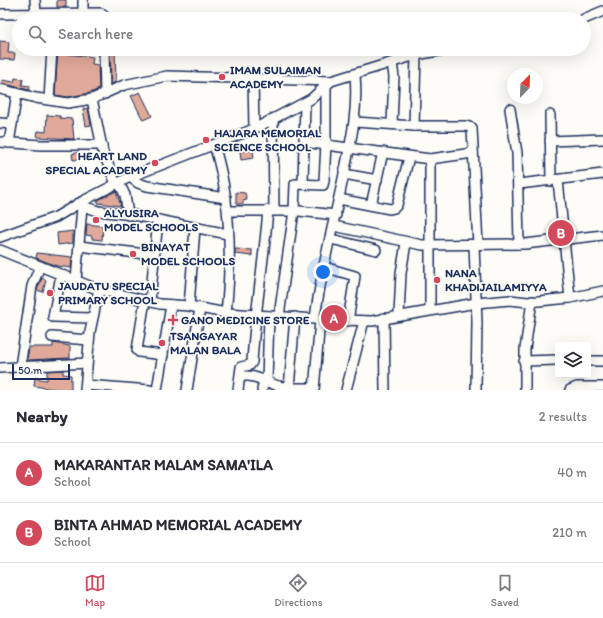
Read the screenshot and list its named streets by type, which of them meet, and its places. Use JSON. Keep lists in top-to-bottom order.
{
  "places": {
    "other": [
      "IMAM SULAIMAN ACADEMY",
      "HAJARA MEMORIAL SCIENCE SCHOOL",
      "HEART LAND SPECIAL ACADEMY",
      "ALYUSIRA MODEL SCHOOLS",
      "BINAYAT MODEL SCHOOLS",
      "NANA KHADIJAILAMIYYA",
      "JAUDATU SPECIAL PRIMARY SCHOOL",
      "TSANGAYAR MALAN BALA"
    ],
    "health": ["GANO MEDICINE STORE"]
  },
  "scale_bar": "50 m",
  "north": "top right",
  "page": {
    "search": "Search here",
    "pins": ["B", "A"],
    "scale": "50 m",
    "heading": ["Nearby", "2 results"],
    "list": [
      {
        "mark": "A",
        "name": "MAKARANTAR MALAM SAMA'ILA",
        "note": "School",
        "value": "40 m"
      },
      {
        "mark": "B",
        "name": "BINTA AHMAD MEMORIAL ACADEMY",
        "note": "School",
        "value": "210 m"
      }
    ],
    "nav": ["Map", "Directions", "Saved"]
  }
}
